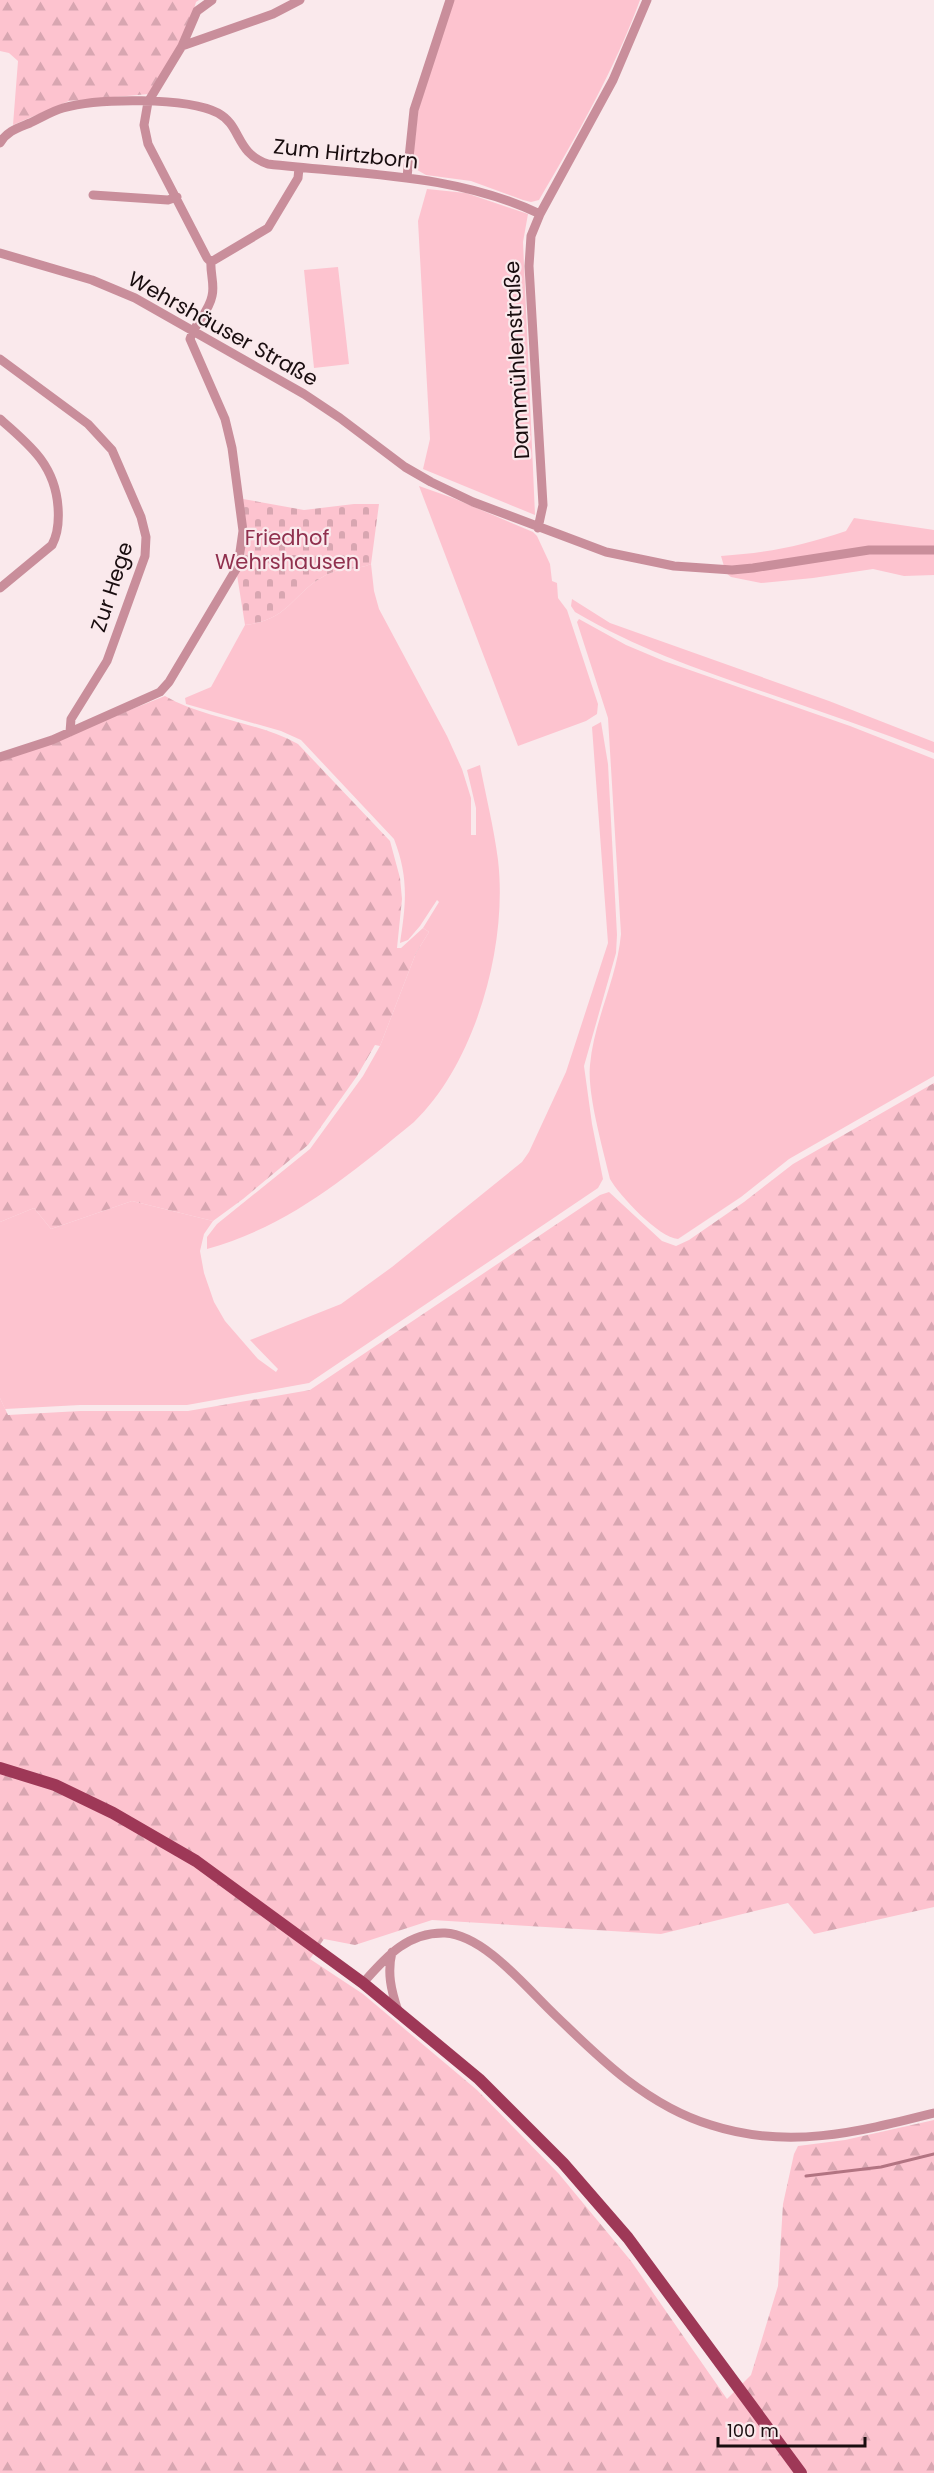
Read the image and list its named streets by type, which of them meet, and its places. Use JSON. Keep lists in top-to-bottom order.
{
  "streets": {
    "street": [
      "Zum Hirtzborn",
      "Wehrshäuser Straße",
      "Dammühlenstraße",
      "Zur Hege"
    ]
  },
  "crossings": [
    ["Zum Hirtzborn", "Dammühlenstraße"],
    ["Wehrshäuser Straße", "Dammühlenstraße"]
  ],
  "parks": ["Friedhof Wehrshausen"],
  "scale_bar": "100 m"
}
